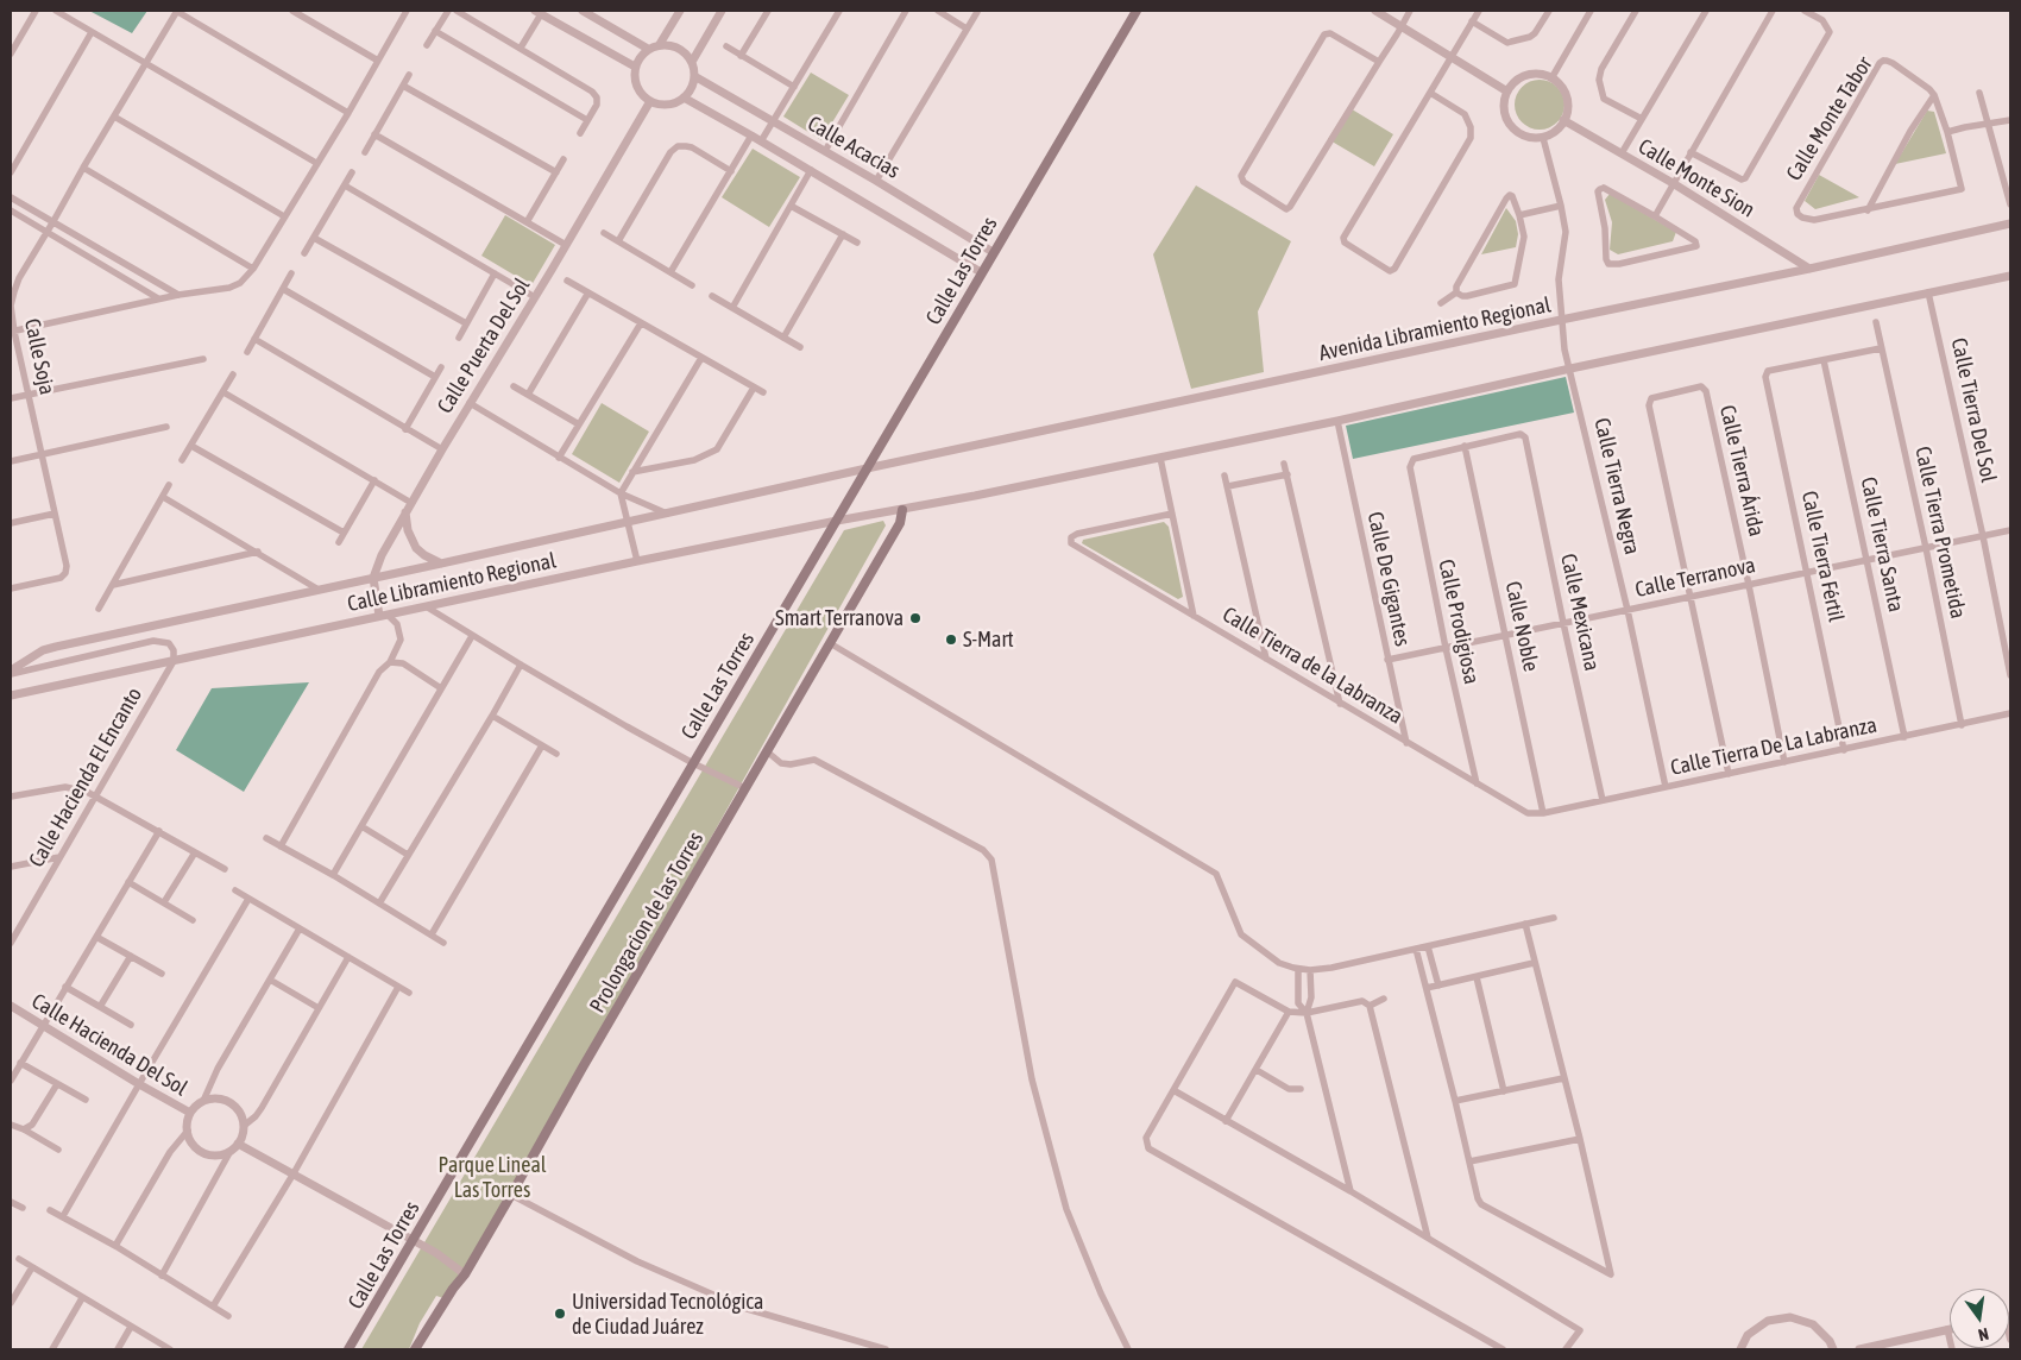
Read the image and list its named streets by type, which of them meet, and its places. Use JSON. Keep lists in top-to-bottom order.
{
  "streets": {
    "main road": ["Calle Las Torres", "Prolongacion de las Torres"],
    "street": [
      "Calle Monte Tabor",
      "Calle Acacias",
      "Calle Monte Sion",
      "Avenida Libramiento Regional",
      "Calle Puerta Del Sol",
      "Calle Soja",
      "Calle Tierra Del Sol",
      "Calle Tierra Árida",
      "Calle Tierra Negra",
      "Calle Tierra Prometida",
      "Calle Tierra Santa",
      "Calle Tierra Fértil",
      "Calle Terranova",
      "Calle De Gigantes",
      "Calle Libramiento Regional",
      "Calle Mexicana",
      "Calle Prodigiosa",
      "Calle Noble",
      "Calle Tierra de la Labranza",
      "Calle Tierra De La Labranza",
      "Calle Hacienda El Encanto",
      "Calle Hacienda Del Sol"
    ]
  },
  "crossings": [
    ["Calle Acacias", "Calle Las Torres"],
    ["Calle Acacias", "Calle Puerta Del Sol"],
    ["Calle Monte Sion", "Avenida Libramiento Regional"],
    ["Calle Las Torres", "Avenida Libramiento Regional"],
    ["Calle Las Torres", "Calle Libramiento Regional"],
    ["Avenida Libramiento Regional", "Calle Tierra Negra"],
    ["Avenida Libramiento Regional", "Calle Libramiento Regional"],
    ["Calle Puerta Del Sol", "Calle Libramiento Regional"],
    ["Calle Tierra Del Sol", "Calle Terranova"],
    ["Calle Tierra Árida", "Calle Terranova"],
    ["Calle Tierra Árida", "Calle Tierra De La Labranza"],
    ["Calle Tierra Negra", "Calle Terranova"],
    ["Calle Tierra Negra", "Calle Tierra De La Labranza"],
    ["Calle Tierra Prometida", "Calle Terranova"],
    ["Calle Tierra Prometida", "Calle Tierra De La Labranza"],
    ["Calle Tierra Santa", "Calle Tierra Fértil"],
    ["Calle Tierra Santa", "Calle Terranova"],
    ["Calle Tierra Santa", "Calle Tierra De La Labranza"],
    ["Calle Tierra Fértil", "Calle Terranova"],
    ["Calle Tierra Fértil", "Calle Tierra De La Labranza"],
    ["Calle Terranova", "Calle De Gigantes"],
    ["Calle Terranova", "Calle Mexicana"],
    ["Calle Terranova", "Calle Prodigiosa"],
    ["Calle Terranova", "Calle Noble"],
    ["Calle De Gigantes", "Calle Tierra de la Labranza"],
    ["Calle Libramiento Regional", "Calle Hacienda El Encanto"],
    ["Calle Libramiento Regional", "Prolongacion de las Torres"],
    ["Calle Mexicana", "Calle Prodigiosa"],
    ["Calle Mexicana", "Calle Noble"],
    ["Calle Mexicana", "Calle Tierra De La Labranza"],
    ["Calle Prodigiosa", "Calle Noble"],
    ["Calle Prodigiosa", "Calle Tierra de la Labranza"],
    ["Calle Noble", "Calle Tierra de la Labranza"],
    ["Calle Noble", "Calle Tierra De La Labranza"],
    ["Calle Tierra de la Labranza", "Calle Tierra De La Labranza"]
  ],
  "parks": ["Parque Lineal Las Torres"],
  "places": ["Smart Terranova", "S-Mart", "Universidad Tecnológica de Ciudad Juárez"],
  "north": "bottom"
}
